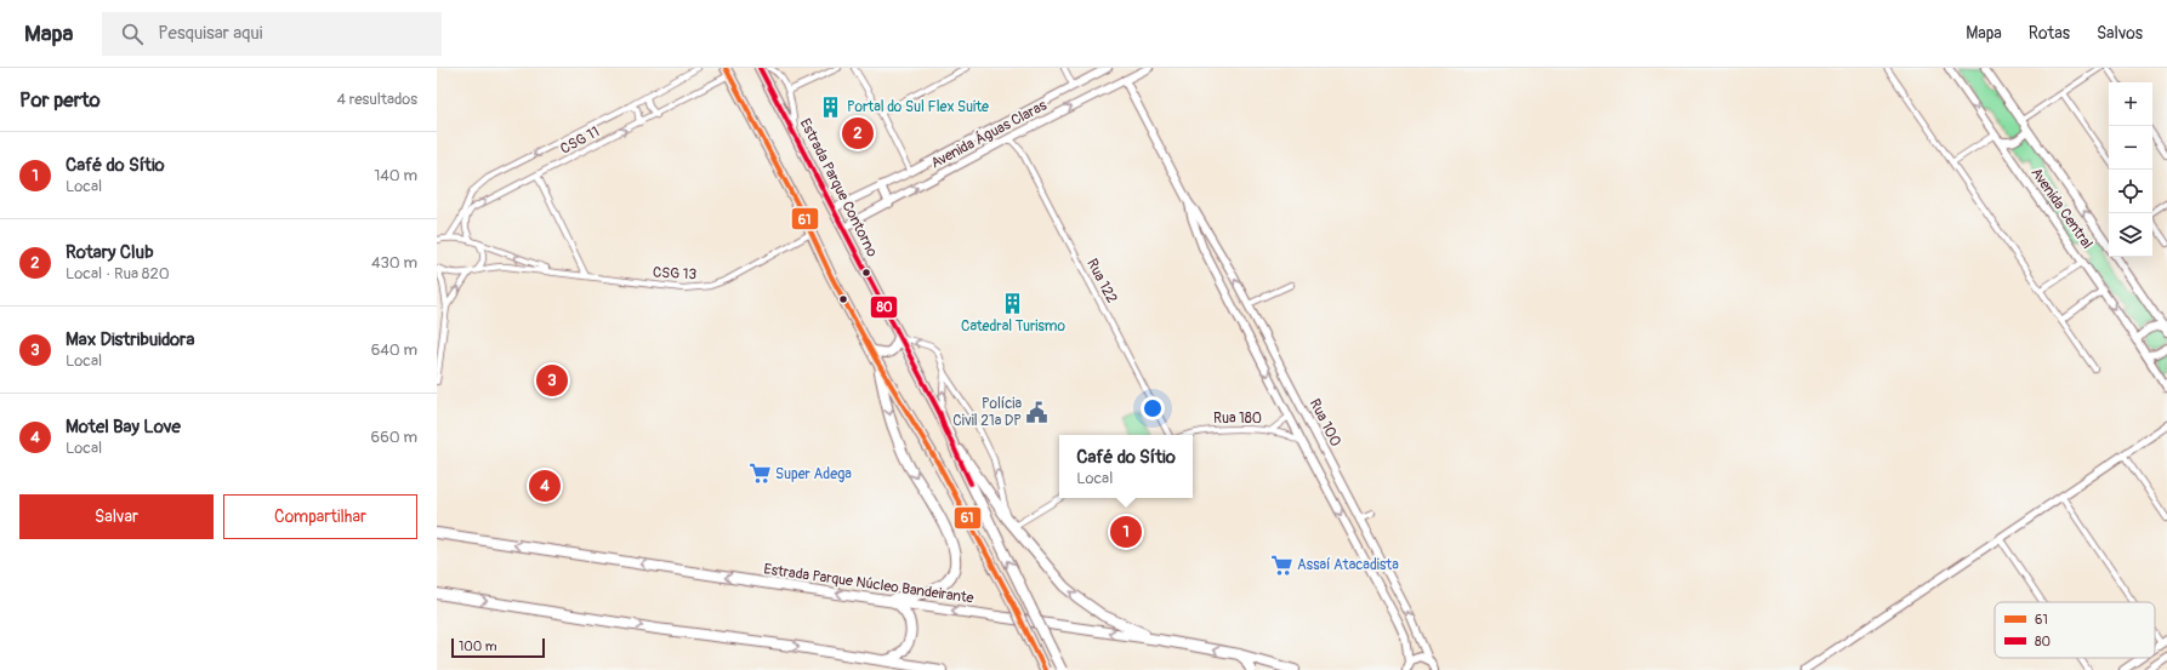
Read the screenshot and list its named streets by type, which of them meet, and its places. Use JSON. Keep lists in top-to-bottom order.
{
  "streets": {
    "highway": ["Estrada Parque Contorno", "Estrada Parque Núcleo Bandeirante"],
    "street": [
      "Avenida Águas Claras",
      "CSG 11",
      "Avenida Central",
      "CSG 13",
      "Rua 122",
      "Rua 180",
      "Rua 100"
    ]
  },
  "crossings": [
    ["Avenida Águas Claras", "Estrada Parque Contorno"],
    ["Avenida Águas Claras", "Rua 122"],
    ["Avenida Águas Claras", "Rua 100"],
    ["Rua 180", "Rua 100"]
  ],
  "places": {
    "building": ["Portal do Sul Flex Suite", "Catedral Turismo"],
    "public building": ["Polícia Civil 21a DP"],
    "supermarket": ["Super Adega", "Assaí Atacadista"]
  },
  "lines": ["transit line 61", "transit line 80"],
  "legend": ["61", "80"],
  "scale_bar": "100 m",
  "page": {
    "header": "Mapa",
    "search": "Pesquisar aqui",
    "nav": ["Mapa", "Rotas", "Salvos"],
    "heading": ["Por perto", "4 resultados"],
    "map_buttons": ["+", "−"],
    "pins": [
      "2",
      "3",
      "4",
      "1"
    ],
    "list": [
      {
        "mark": "1",
        "name": "Café do Sítio",
        "note": "Local",
        "value": "140 m"
      },
      {
        "mark": "2",
        "name": "Rotary Club",
        "note": "Local · Rua 820",
        "value": "430 m"
      },
      {
        "mark": "3",
        "name": "Max Distribuidora",
        "note": "Local",
        "value": "640 m"
      },
      {
        "mark": "4",
        "name": "Motel Bay Love",
        "note": "Local",
        "value": "660 m"
      }
    ],
    "popup": ["Café do Sítio", "Local"],
    "buttons": ["Salvar", "Compartilhar"],
    "scale": "100 m"
  }
}
